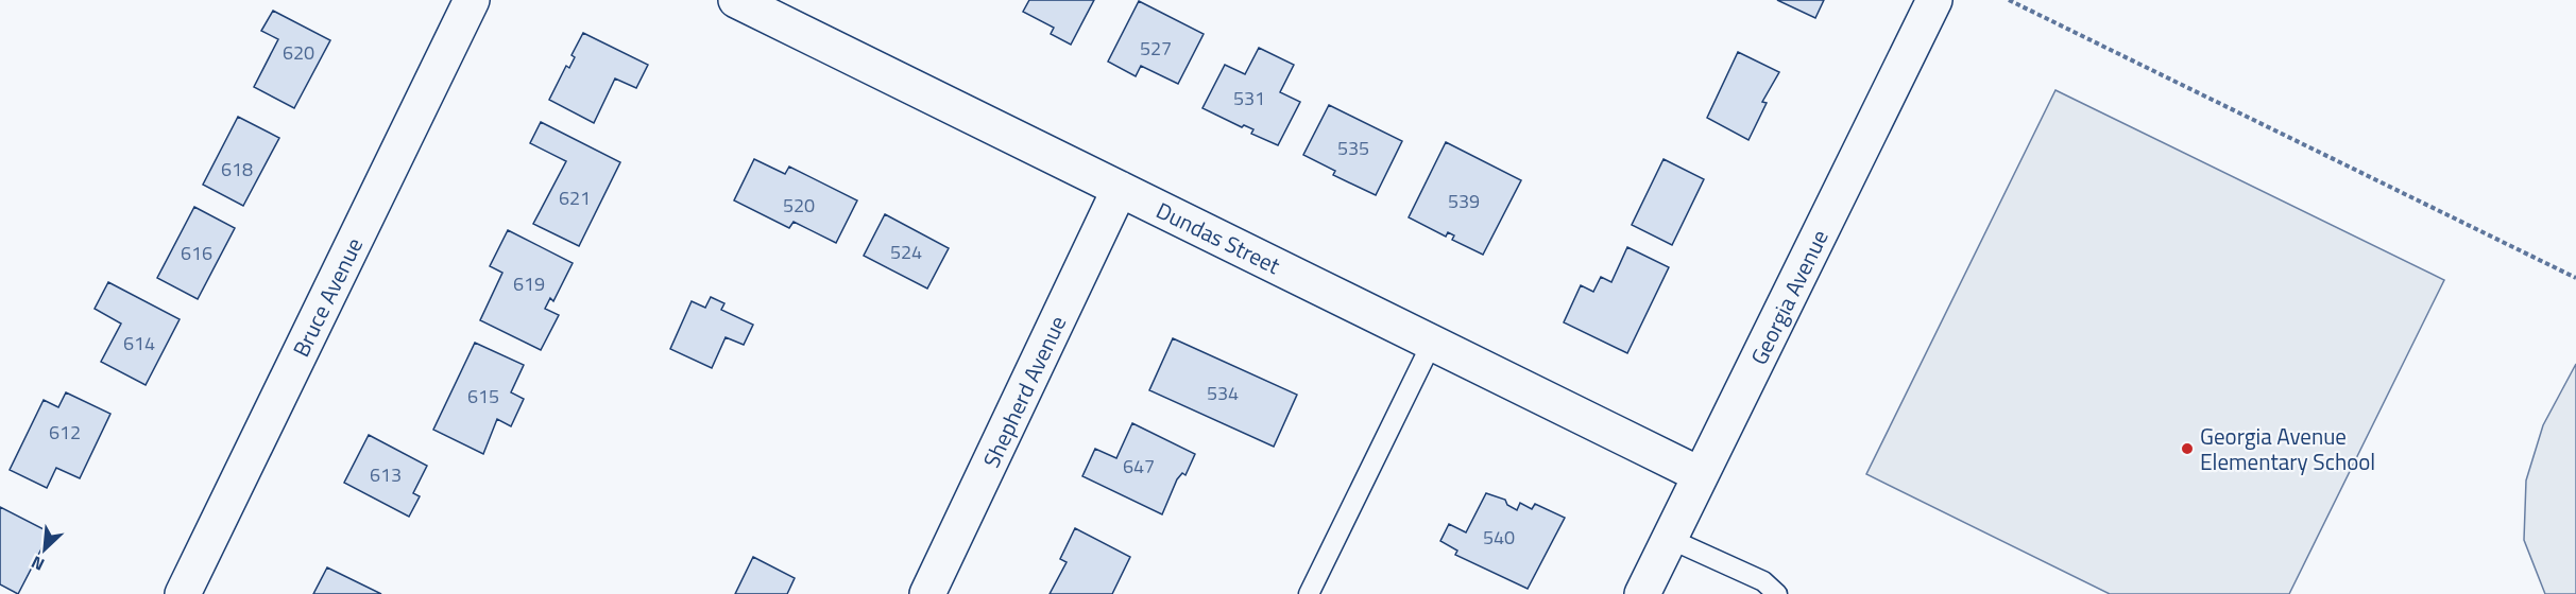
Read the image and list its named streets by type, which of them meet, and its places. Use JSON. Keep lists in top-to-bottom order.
{
  "streets": {
    "street": [
      "Dundas Street",
      "Bruce Avenue",
      "Georgia Avenue",
      "Shepherd Avenue"
    ]
  },
  "crossings": [
    ["Dundas Street", "Georgia Avenue"],
    ["Dundas Street", "Shepherd Avenue"]
  ],
  "places": ["Georgia Avenue Elementary School"],
  "house_numbers": [
    "527",
    "620",
    "531",
    "535",
    "618",
    "621",
    "539",
    "520",
    "524",
    "616",
    "619",
    "614",
    "534",
    "615",
    "612",
    "647",
    "613",
    "540"
  ],
  "north": "bottom left"
}
